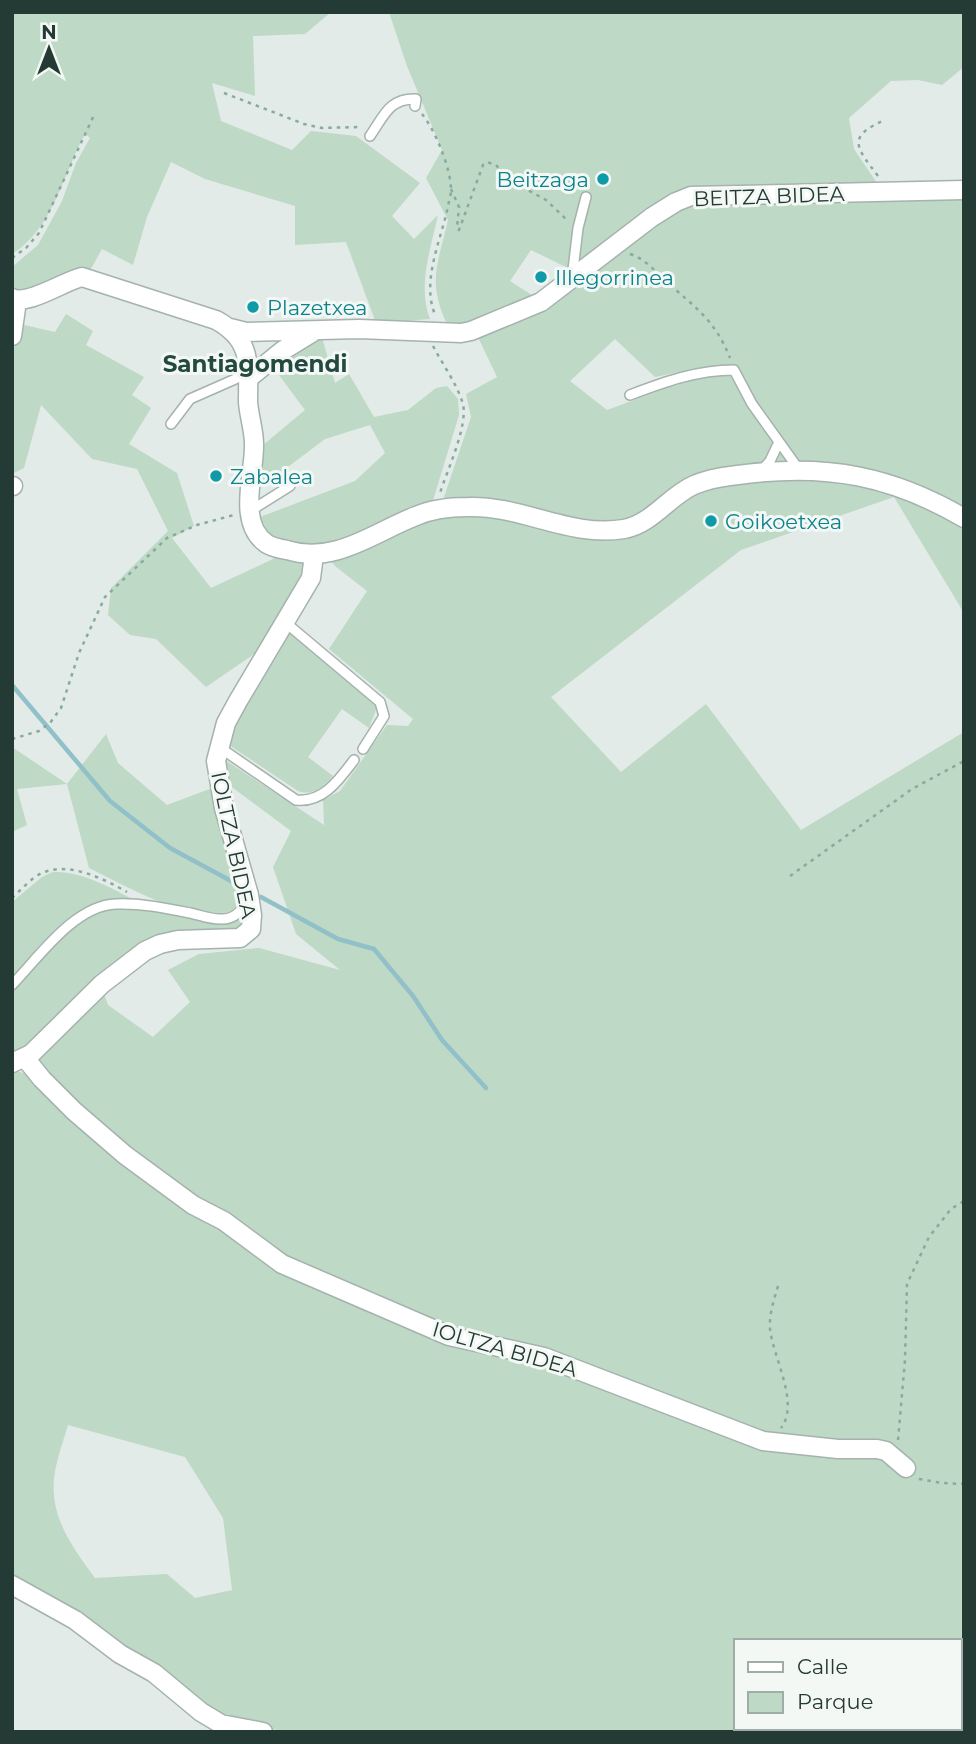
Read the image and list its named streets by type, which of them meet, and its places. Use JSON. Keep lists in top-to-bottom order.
{
  "streets": {
    "street": ["BEITZA BIDEA", "IOLTZA BIDEA"]
  },
  "crossings": [
    ["BEITZA BIDEA", "IOLTZA BIDEA"]
  ],
  "districts": ["Santiagomendi"],
  "places": [
    "Beitzaga",
    "Illegorrinea",
    "Plazetxea",
    "Zabalea",
    "Goikoetxea"
  ],
  "legend": ["Calle", "Parque"],
  "north": "top"
}
